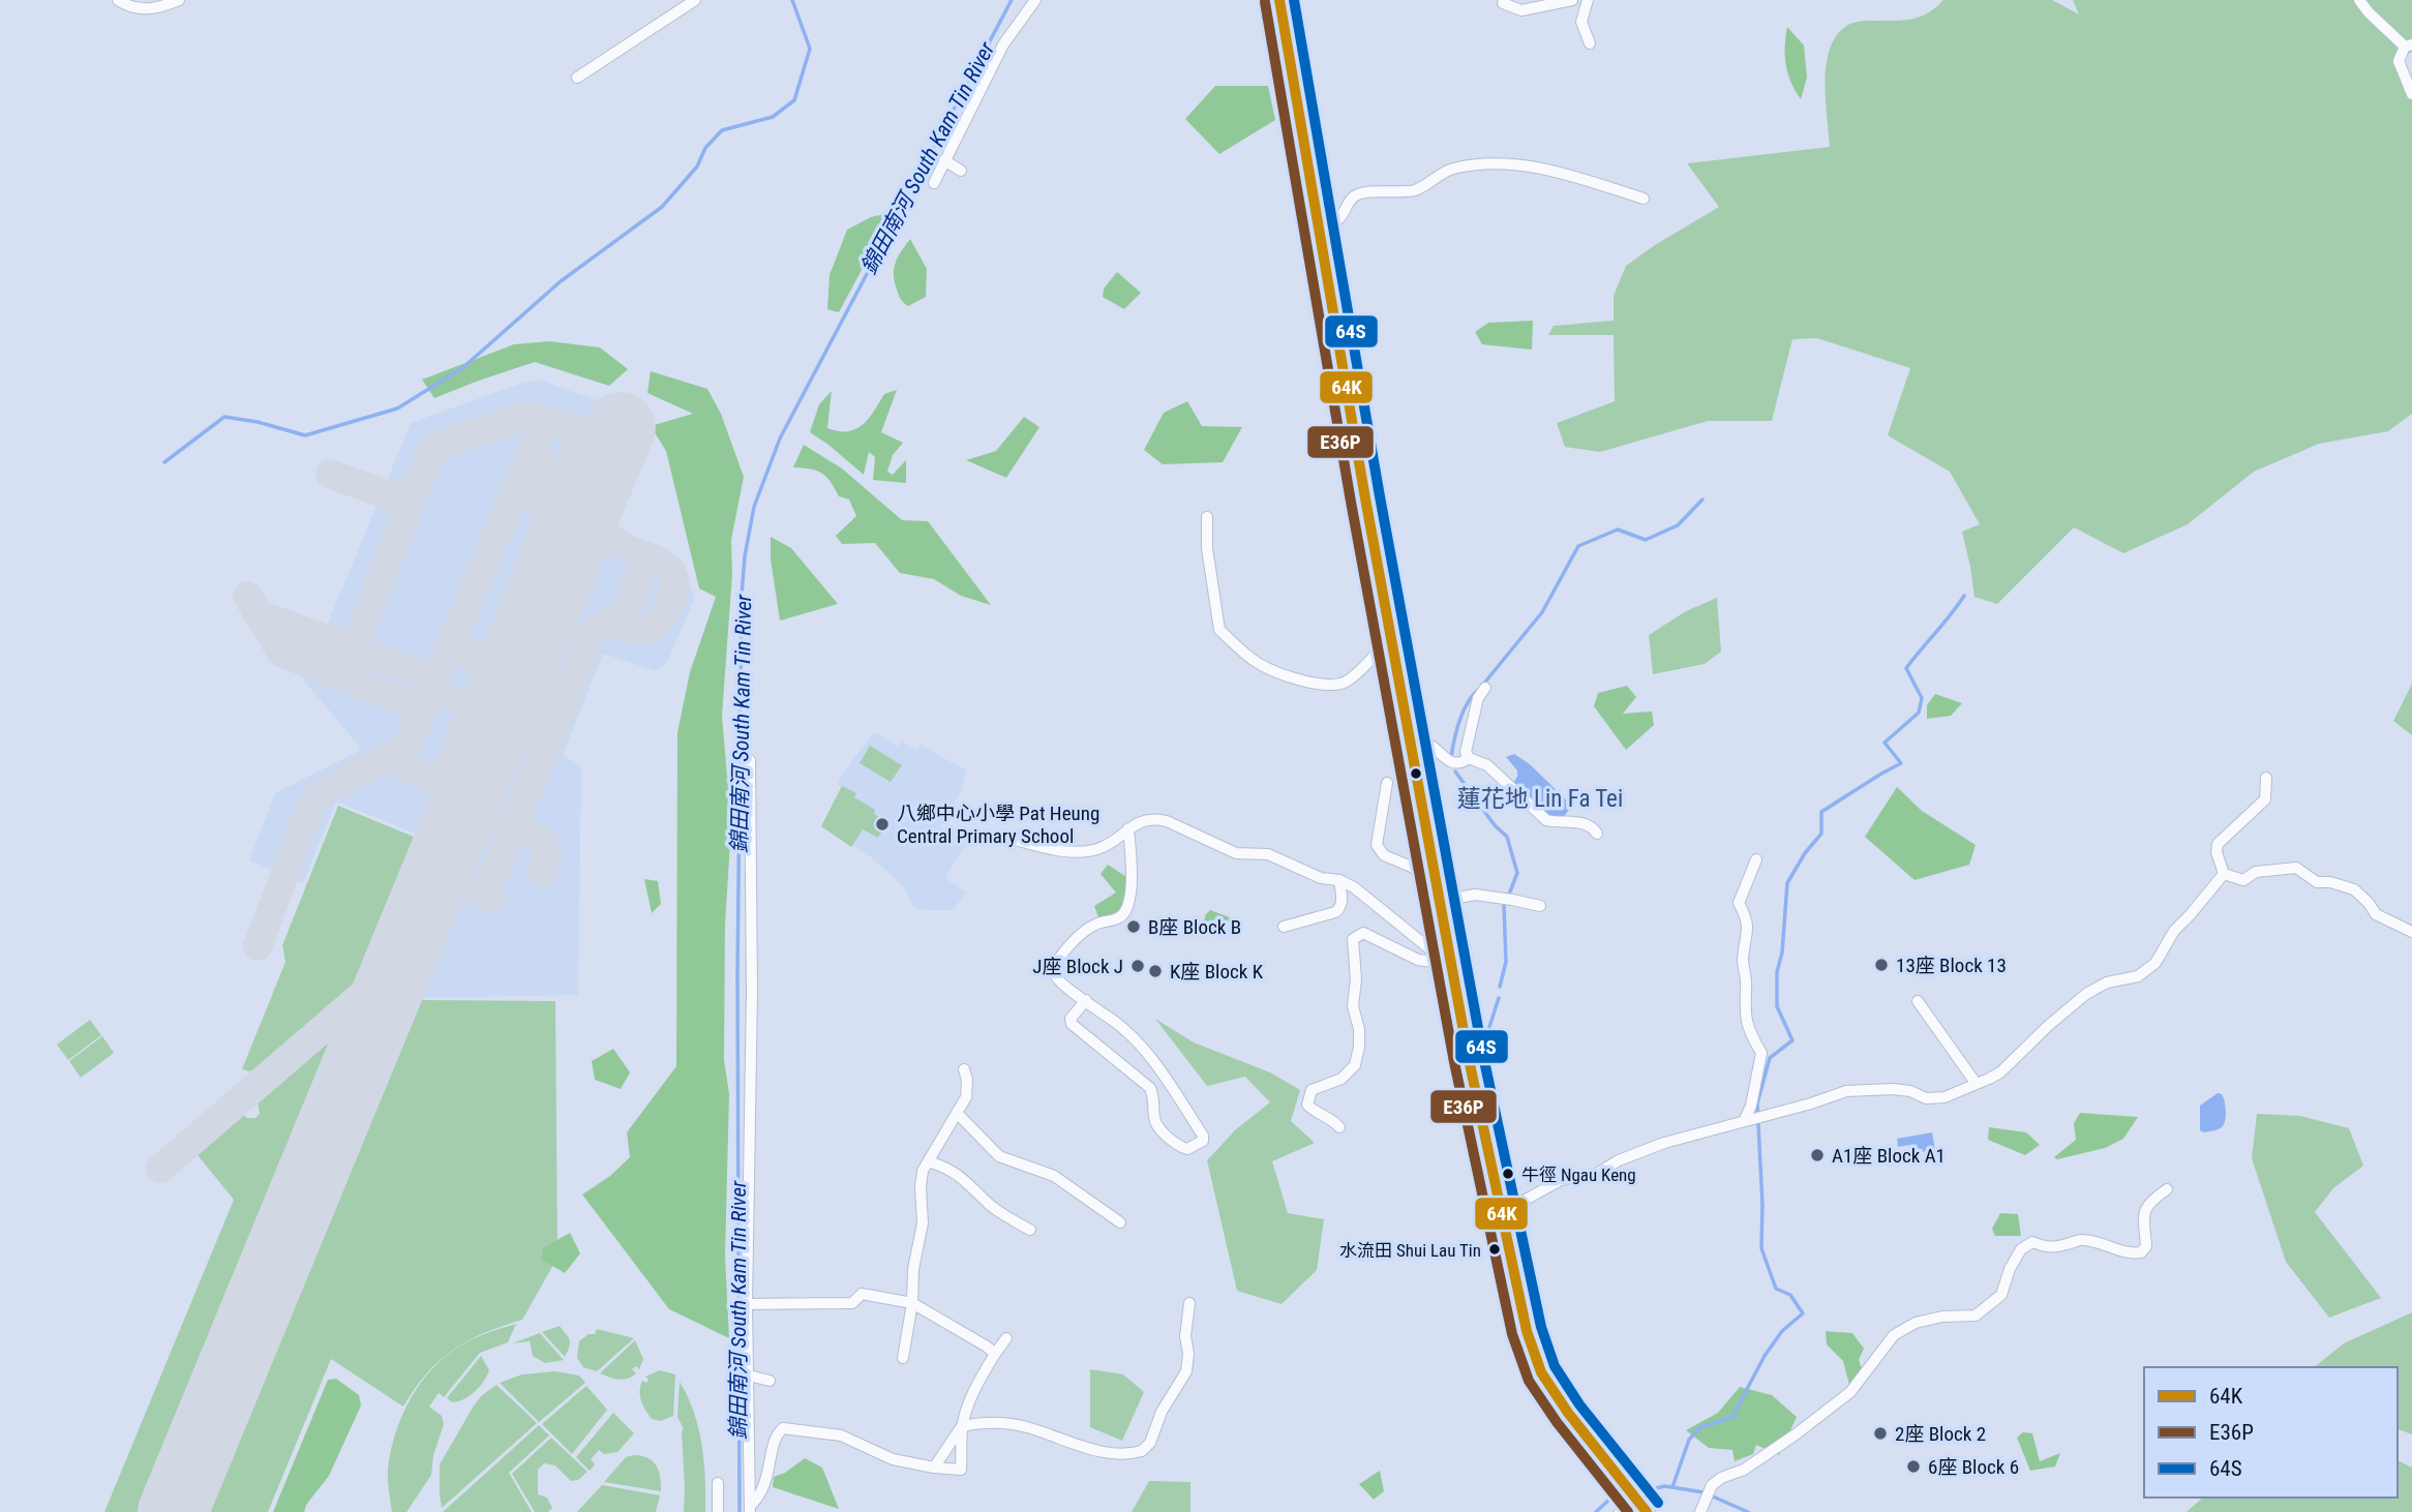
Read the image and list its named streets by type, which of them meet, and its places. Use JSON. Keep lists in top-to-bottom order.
{
  "districts": ["蓮花地 Lin Fa Tei"],
  "water": ["錦田南河 South Kam Tin River"],
  "places": [
    "八鄉中心小學 Pat Heung Central Primary School",
    "B座 Block B",
    "13座 Block 13",
    "J座 Block J",
    "K座 Block K",
    "A1座 Block A1",
    "牛徑 Ngau Keng",
    "水流田 Shui Lau Tin",
    "2座 Block 2",
    "6座 Block 6"
  ],
  "lines": ["transit line 64K", "transit line 64S", "transit line E36P"],
  "legend": ["64K", "E36P", "64S"]
}
